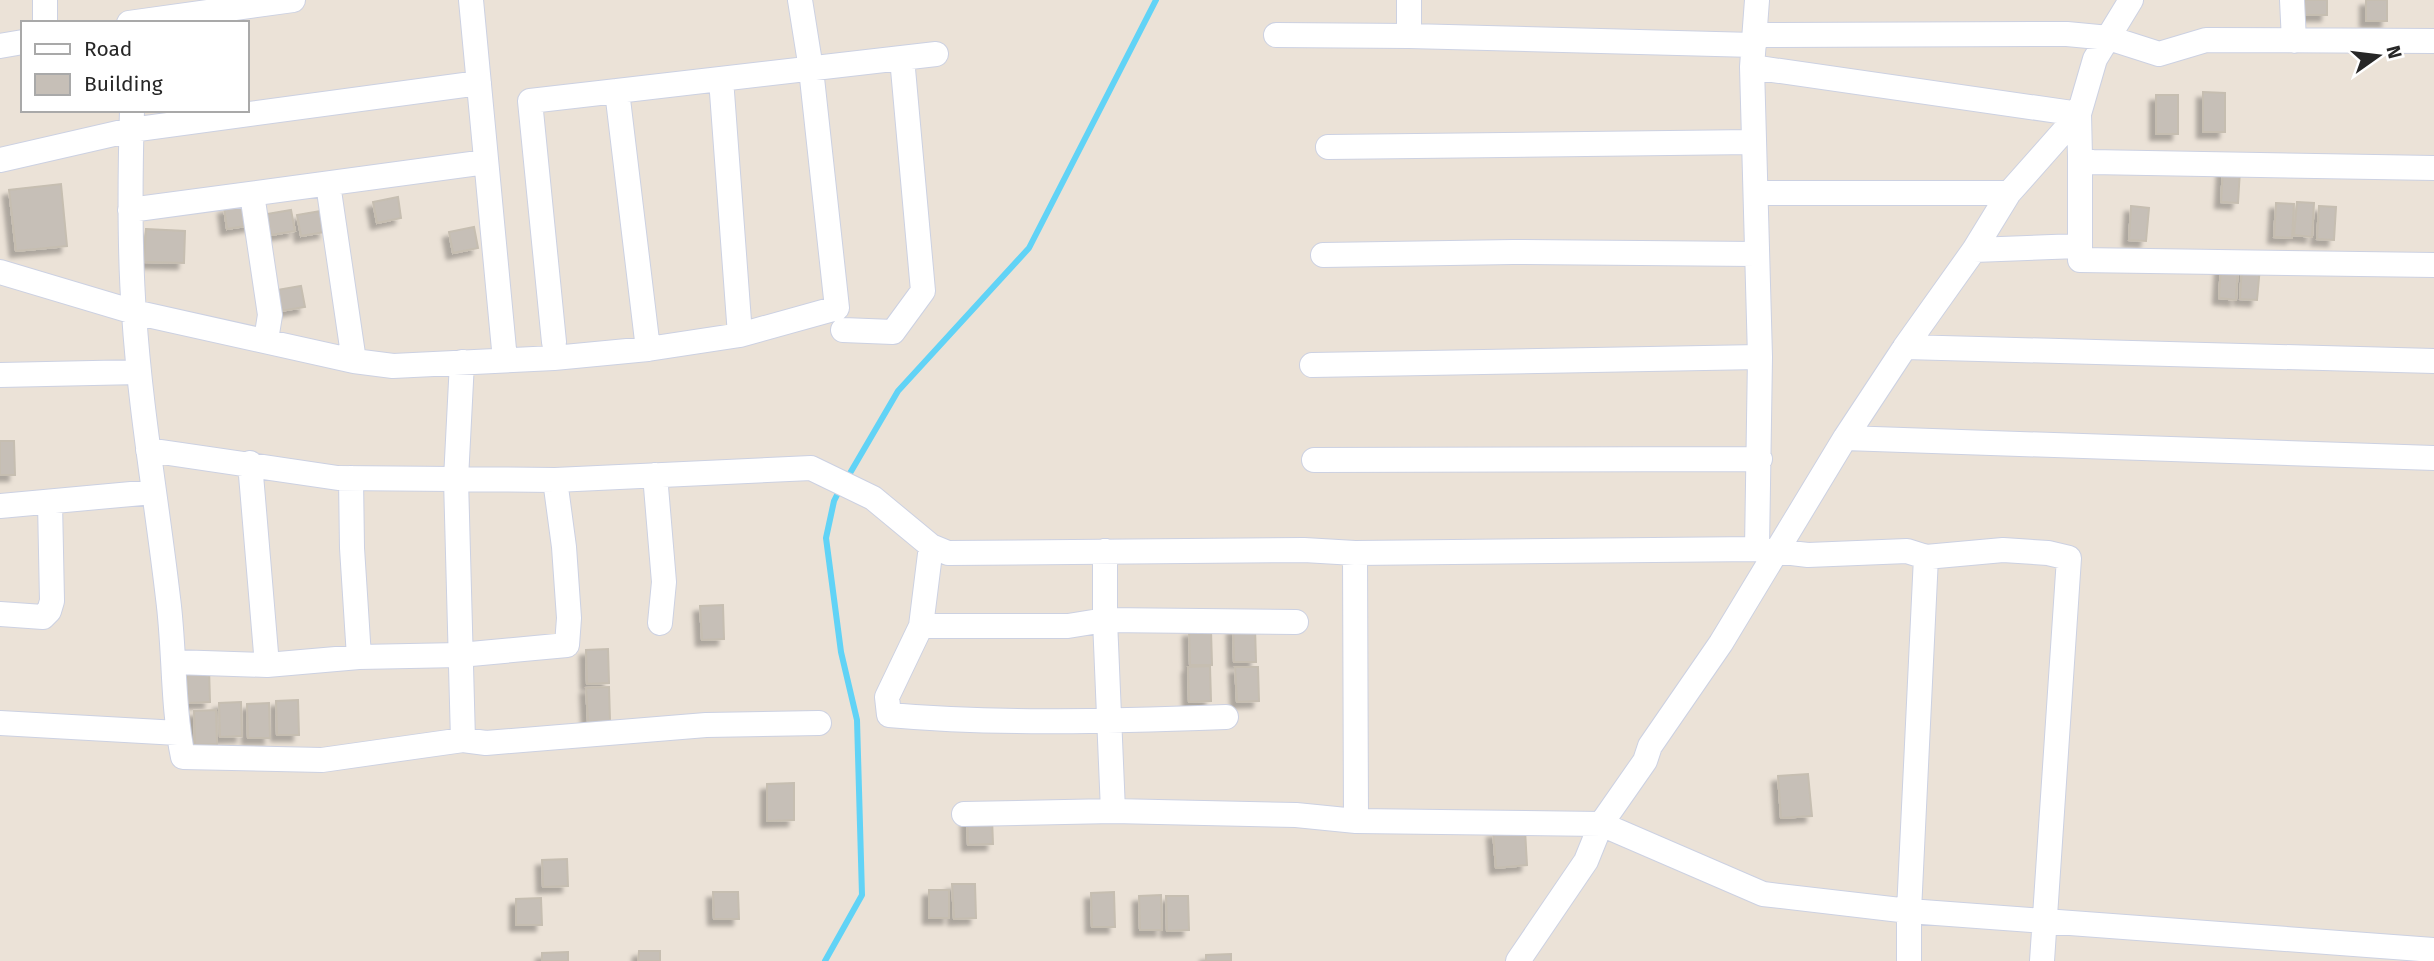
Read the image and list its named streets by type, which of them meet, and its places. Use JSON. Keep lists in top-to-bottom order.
{
  "legend": ["Road", "Building"],
  "north": "right"
}
